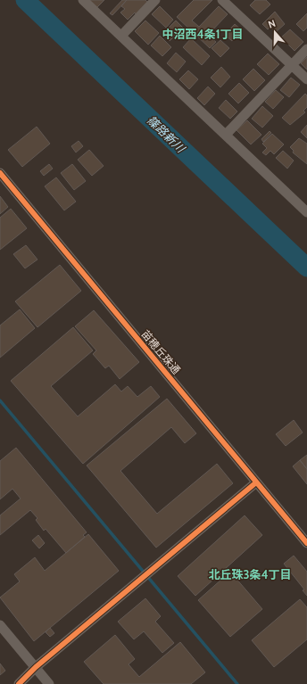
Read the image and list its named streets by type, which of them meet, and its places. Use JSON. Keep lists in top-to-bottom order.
{
  "streets": {
    "street": ["苗穂丘珠通"]
  },
  "districts": ["中沼西4条1丁目", "北丘珠3条4丁目"],
  "water": ["篠路新川"],
  "north": "top"
}
